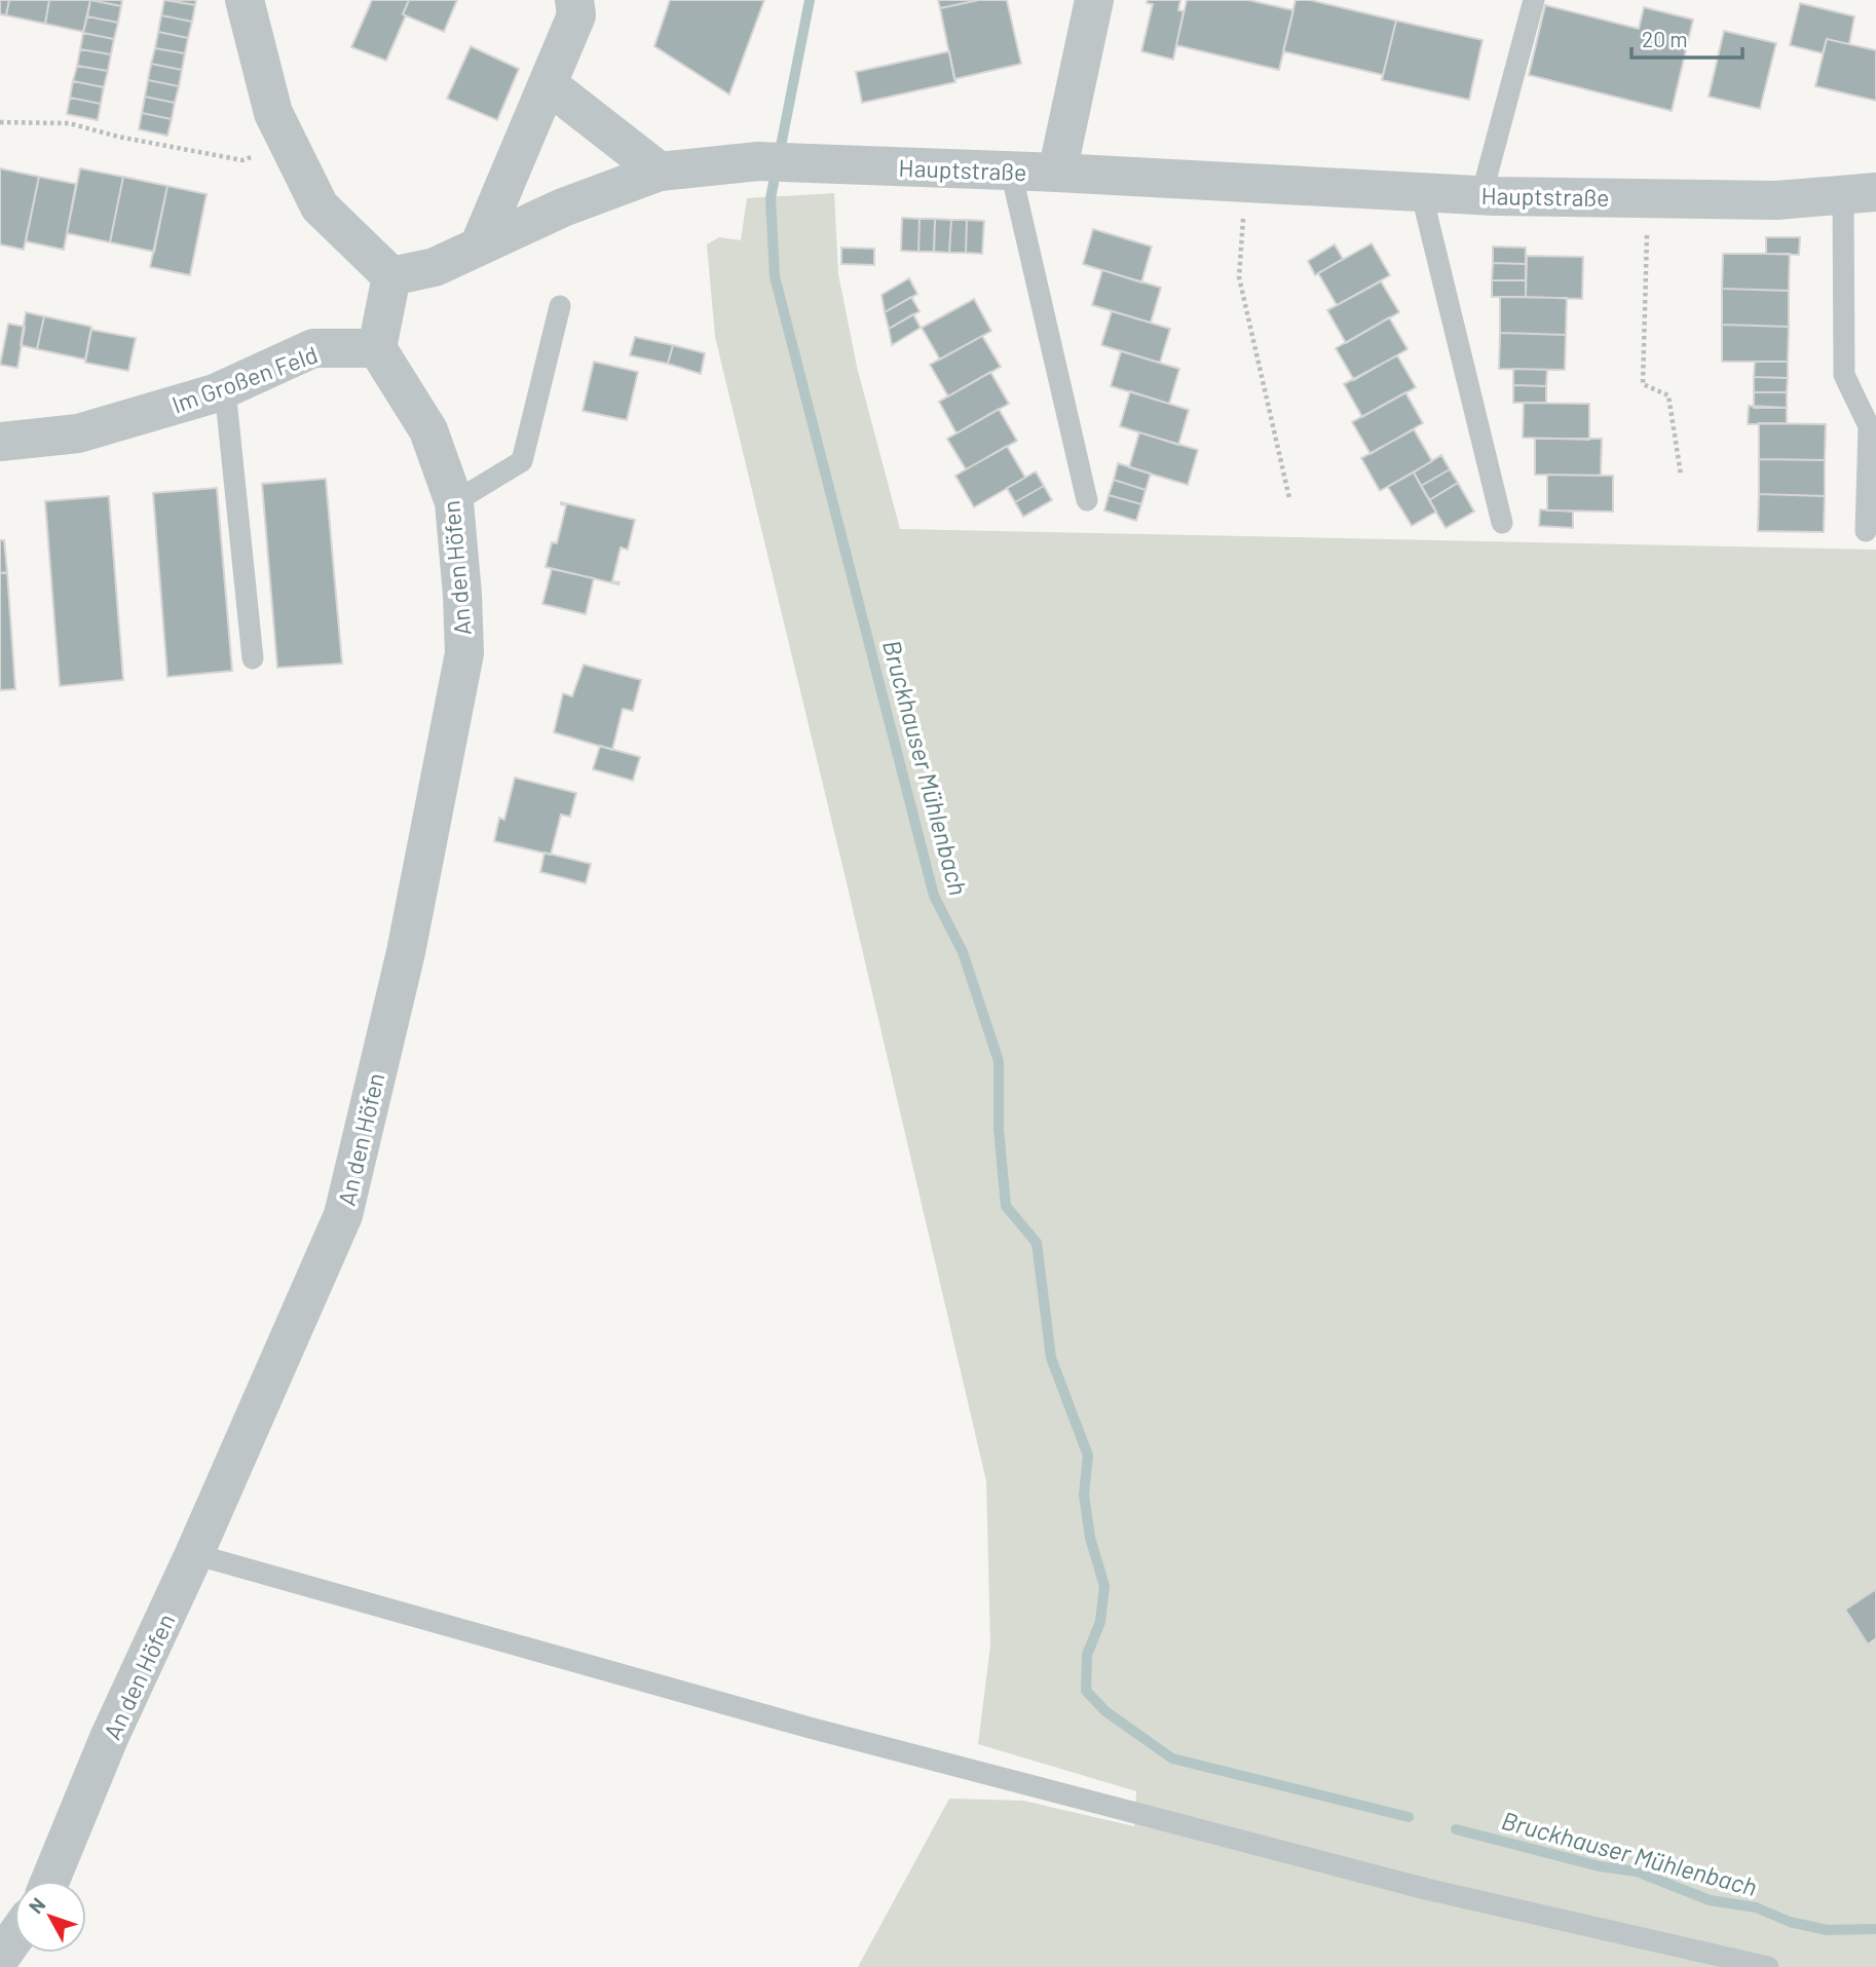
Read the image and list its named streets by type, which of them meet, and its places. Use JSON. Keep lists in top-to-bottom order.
{
  "streets": {
    "street": ["Hauptstraße", "Im Großen Feld", "An den Höfen"]
  },
  "crossings": [
    ["Im Großen Feld", "An den Höfen"]
  ],
  "water": ["Bruckhauser Mühlenbach"],
  "scale_bar": "20 m",
  "north": "top left"
}
